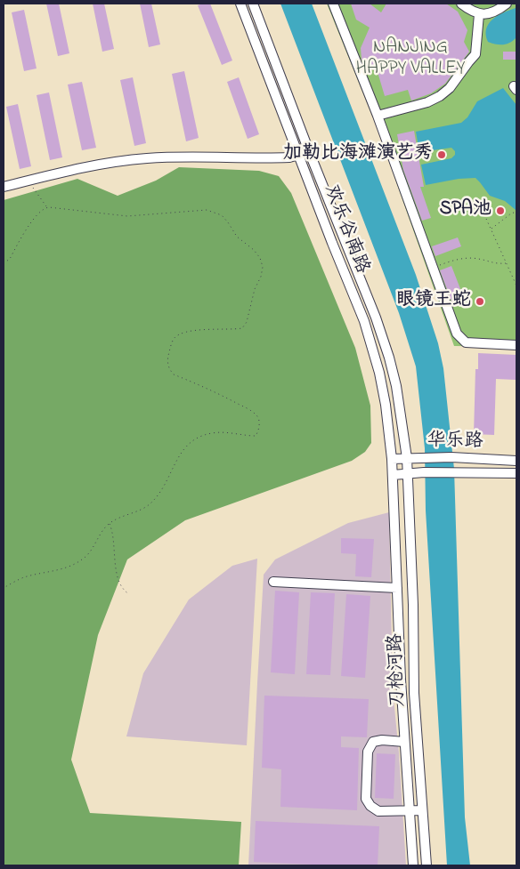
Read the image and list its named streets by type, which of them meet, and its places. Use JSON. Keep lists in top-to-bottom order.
{
  "streets": {
    "street": ["欢乐谷南路", "华乐路", "刀枪河路"]
  },
  "crossings": [
    ["欢乐谷南路", "华乐路"],
    ["欢乐谷南路", "刀枪河路"],
    ["华乐路", "刀枪河路"]
  ],
  "parks": ["NANJING HAPPY VALLEY"],
  "places": ["加勒比海滩演艺秀", "SPA池", "眼镜王蛇"]
}
